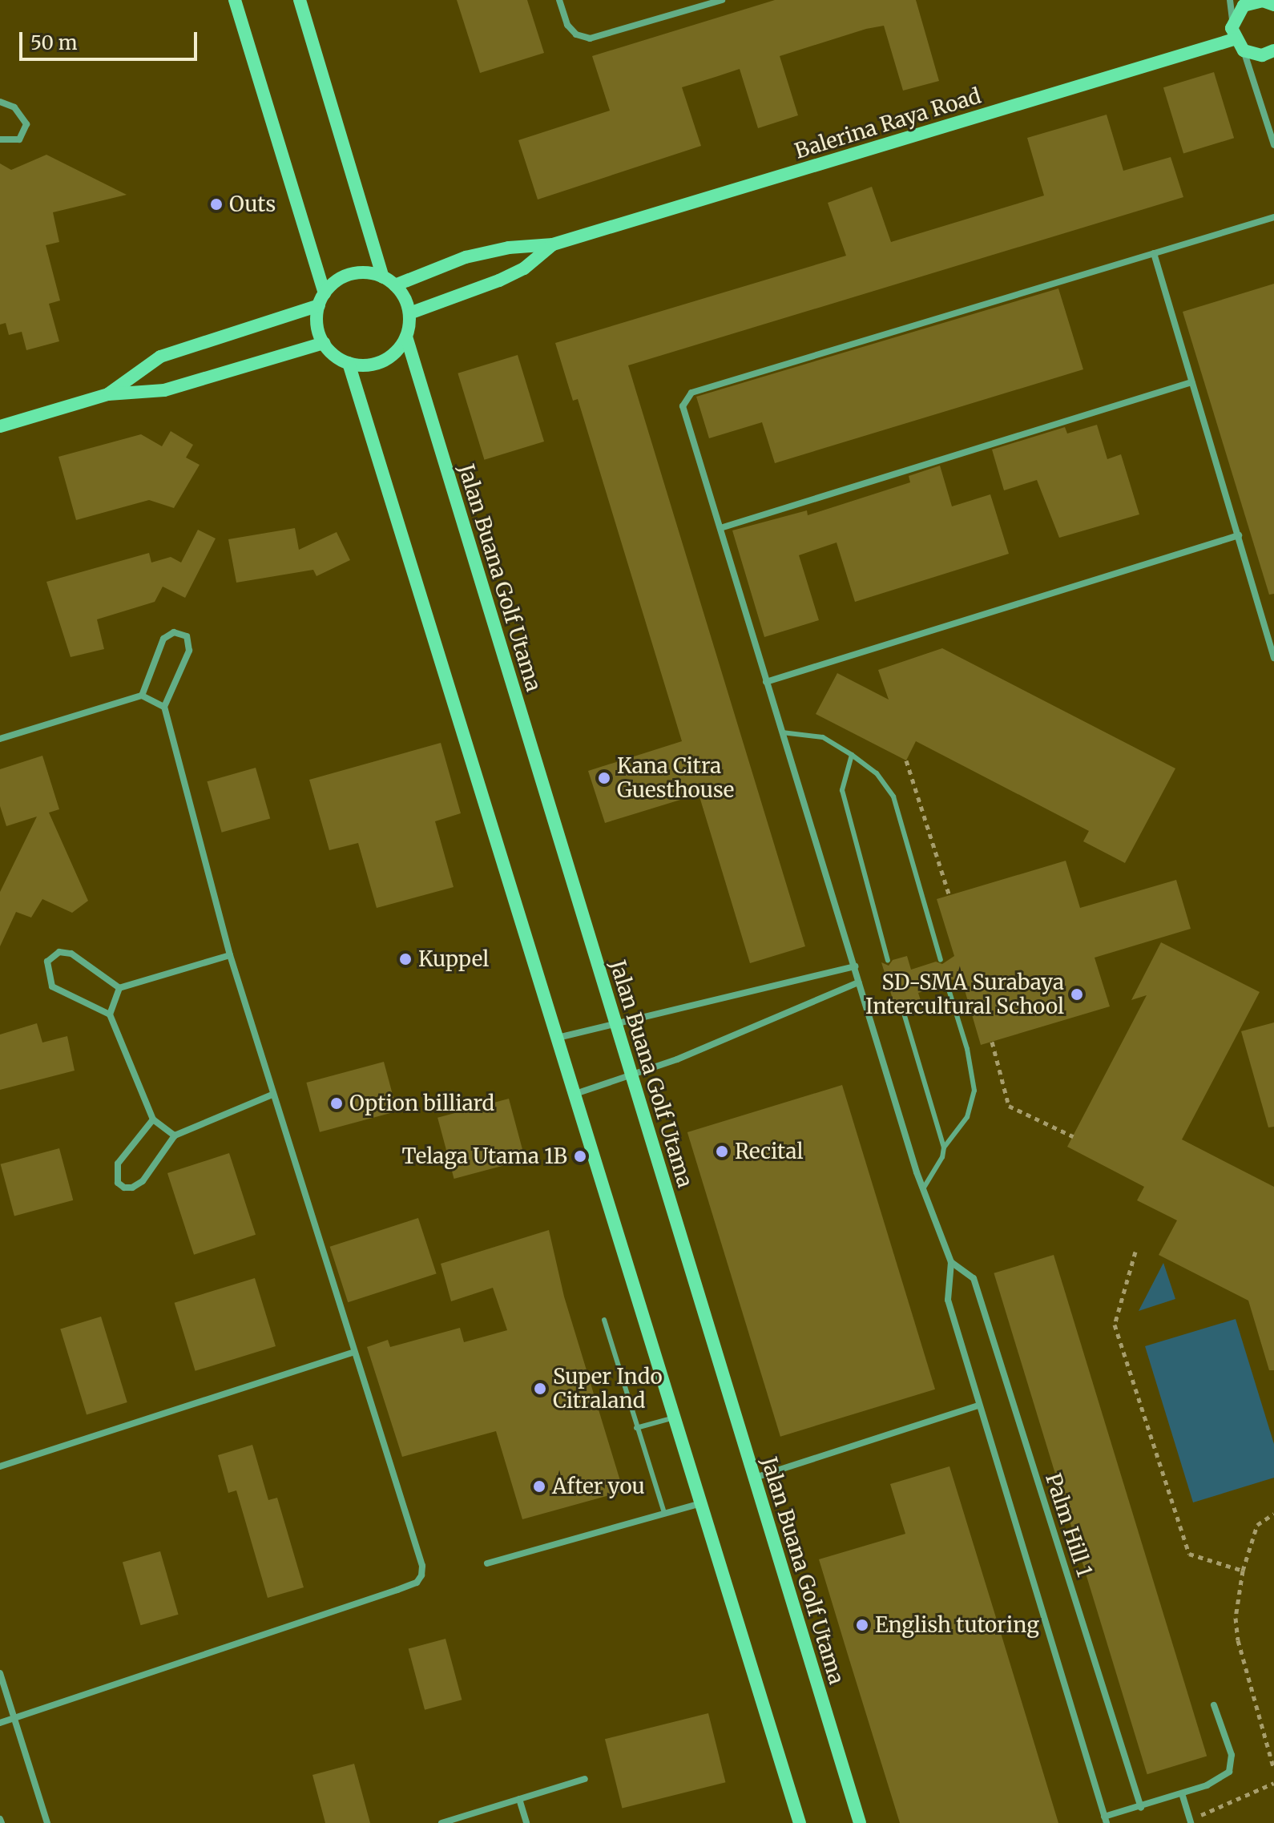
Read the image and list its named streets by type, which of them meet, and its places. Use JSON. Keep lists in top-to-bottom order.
{
  "streets": {
    "main road": ["Balerina Raya Road", "Jalan Buana Golf Utama"],
    "street": ["Palm Hill 1"]
  },
  "crossings": [
    ["Balerina Raya Road", "Jalan Buana Golf Utama"]
  ],
  "places": [
    "Outs",
    "Kana Citra Guesthouse",
    "Kuppel",
    "SD-SMA Surabaya Intercultural School",
    "Option billiard",
    "Recital",
    "Telaga Utama 1B",
    "Super Indo Citraland",
    "After you",
    "English tutoring"
  ],
  "scale_bar": "50 m"
}
